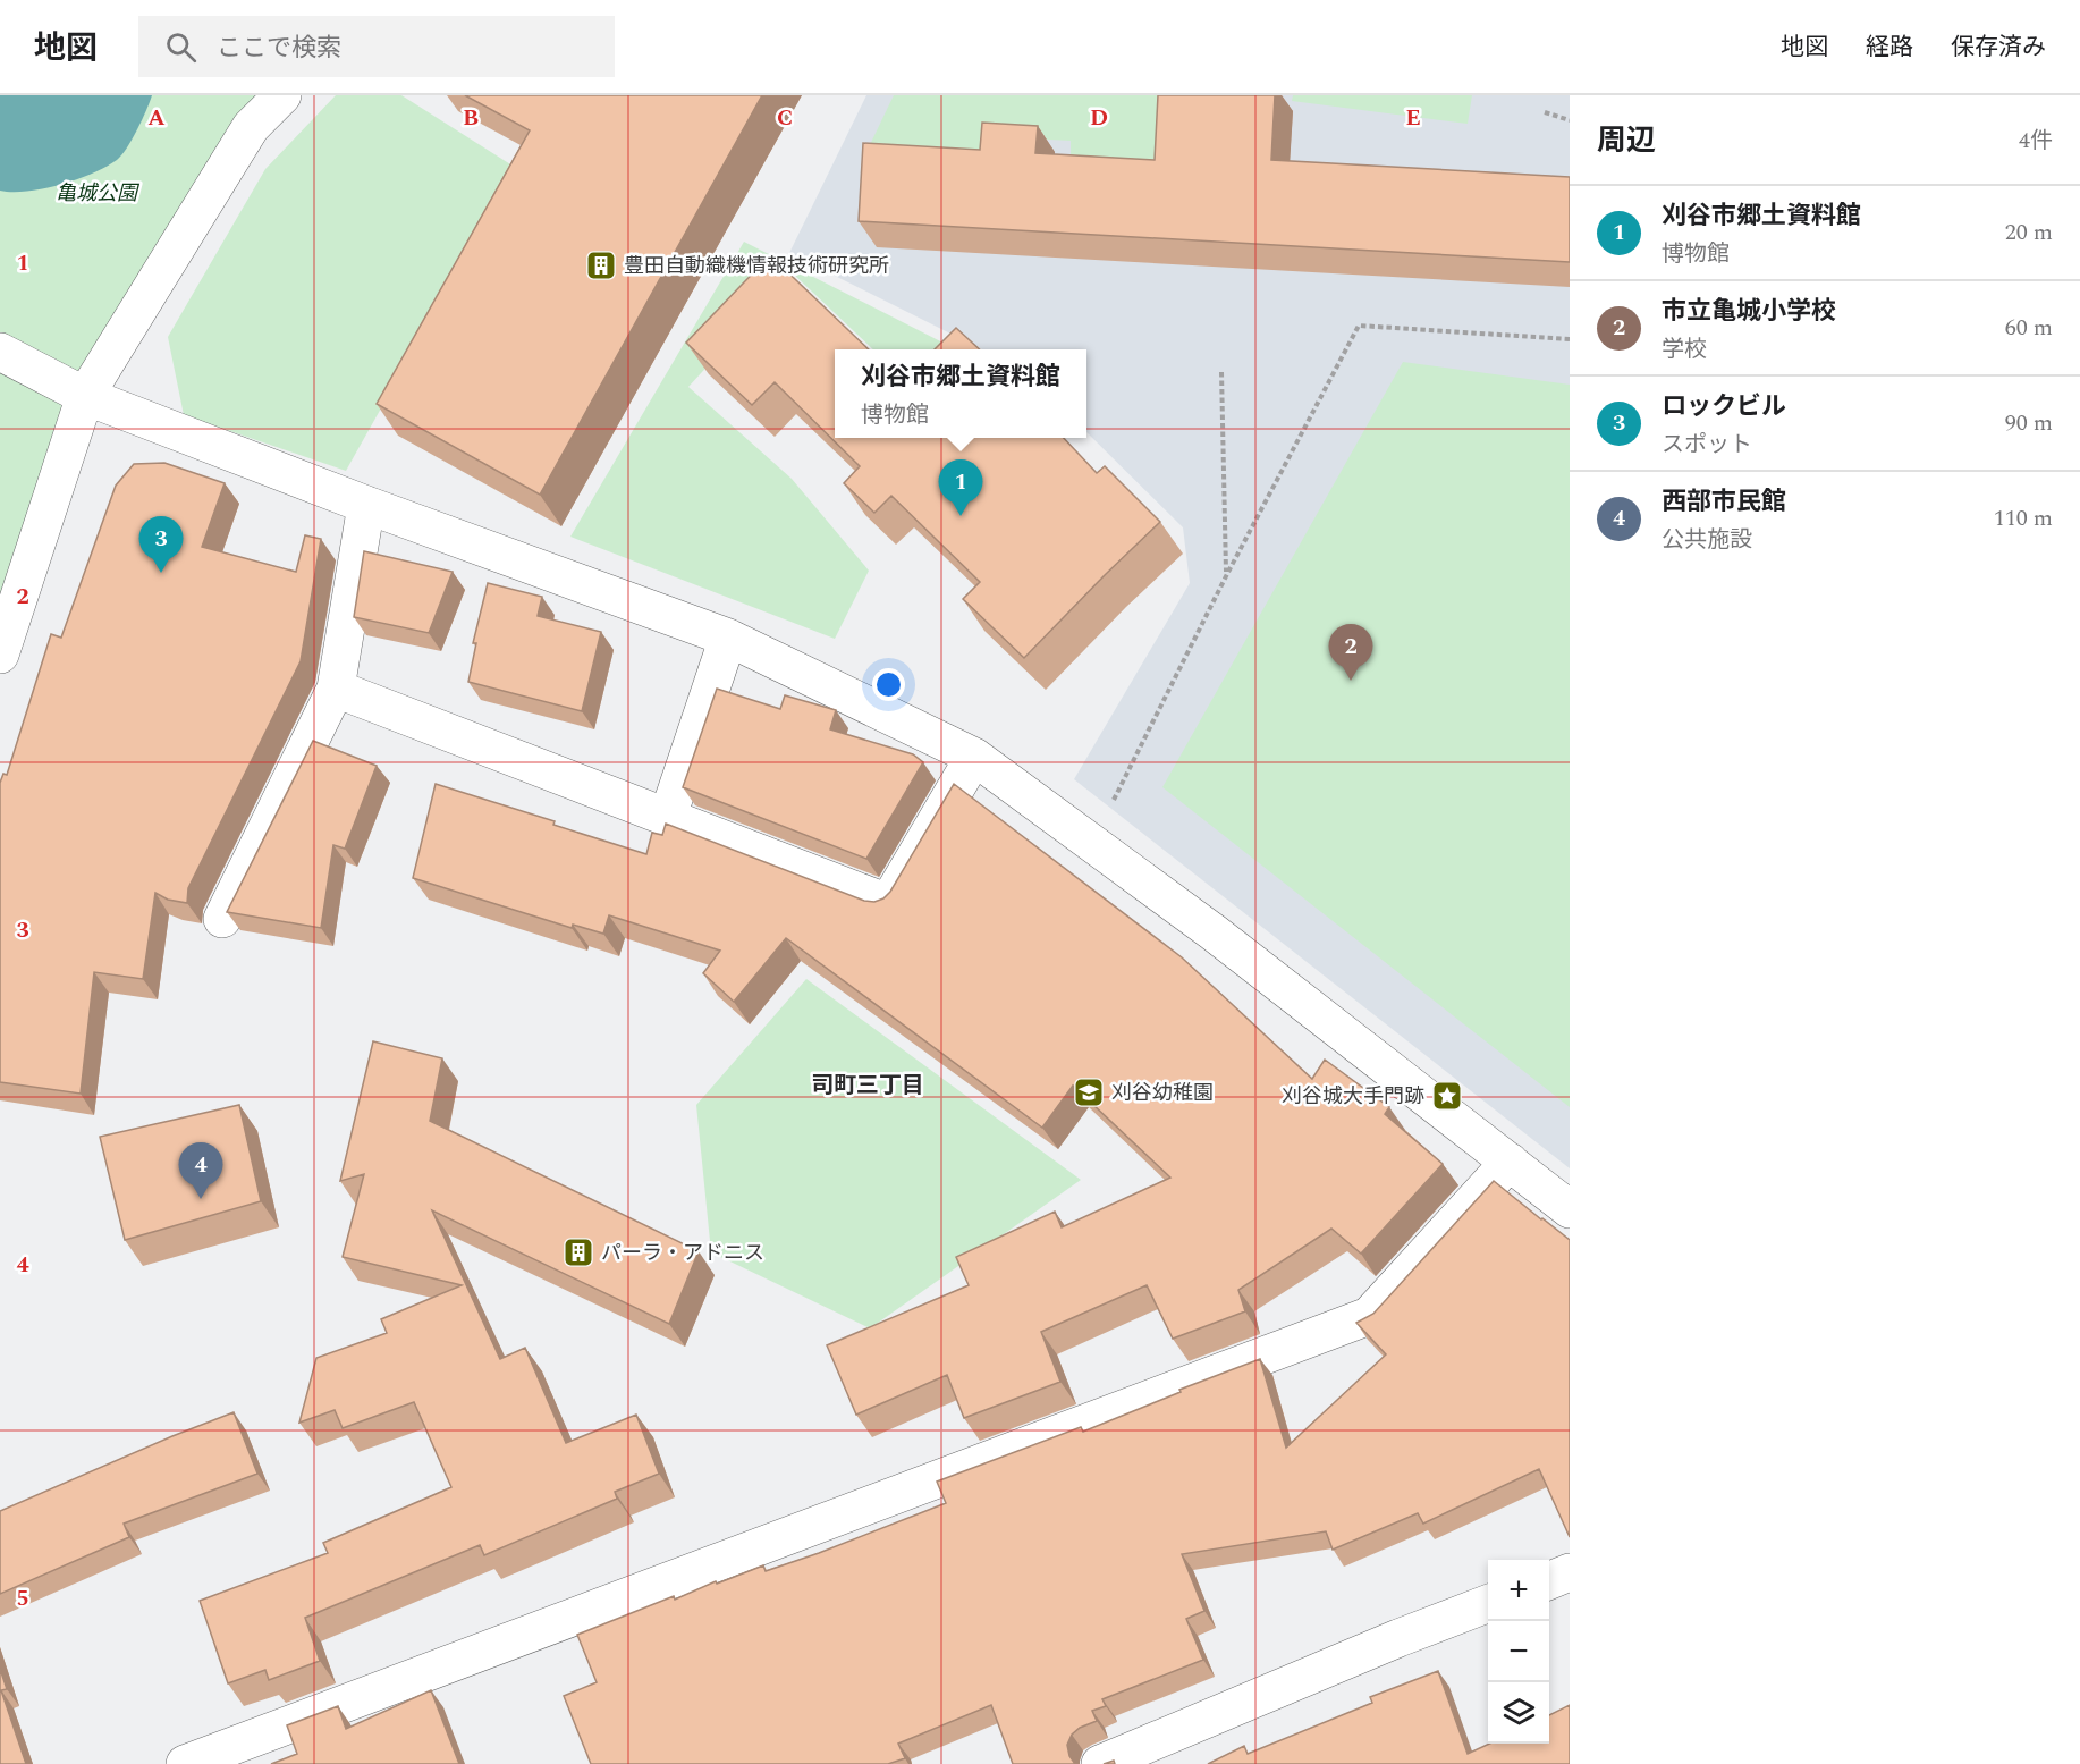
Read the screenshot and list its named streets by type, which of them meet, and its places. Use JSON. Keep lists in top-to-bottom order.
{
  "districts": ["司町三丁目"],
  "parks": ["亀城公園"],
  "places": {
    "building": ["豊田自動織機情報技術研究所", "パーラ・アドニス"],
    "school or university": ["刈谷幼稚園"],
    "place": ["刈谷城大手門跡"]
  },
  "page": {
    "header": "地図",
    "search": "ここで検索",
    "nav": ["地図", "経路", "保存済み"],
    "heading": ["周辺", "4件"],
    "list": [
      {
        "mark": "1",
        "name": "刈谷市郷土資料館",
        "note": "博物館",
        "value": "20 m"
      },
      {
        "mark": "2",
        "name": "市立亀城小学校",
        "note": "学校",
        "value": "60 m"
      },
      {
        "mark": "3",
        "name": "ロックビル",
        "note": "スポット",
        "value": "90 m"
      },
      {
        "mark": "4",
        "name": "西部市民館",
        "note": "公共施設",
        "value": "110 m"
      }
    ],
    "popup": ["刈谷市郷土資料館", "博物館"],
    "pins": [
      "1",
      "3",
      "2",
      "4"
    ],
    "map_buttons": ["+", "−"]
  },
  "grid": {
    "columns": [
      "A",
      "B",
      "C",
      "D",
      "E"
    ],
    "rows": [
      "1",
      "2",
      "3",
      "4",
      "5"
    ]
  }
}
